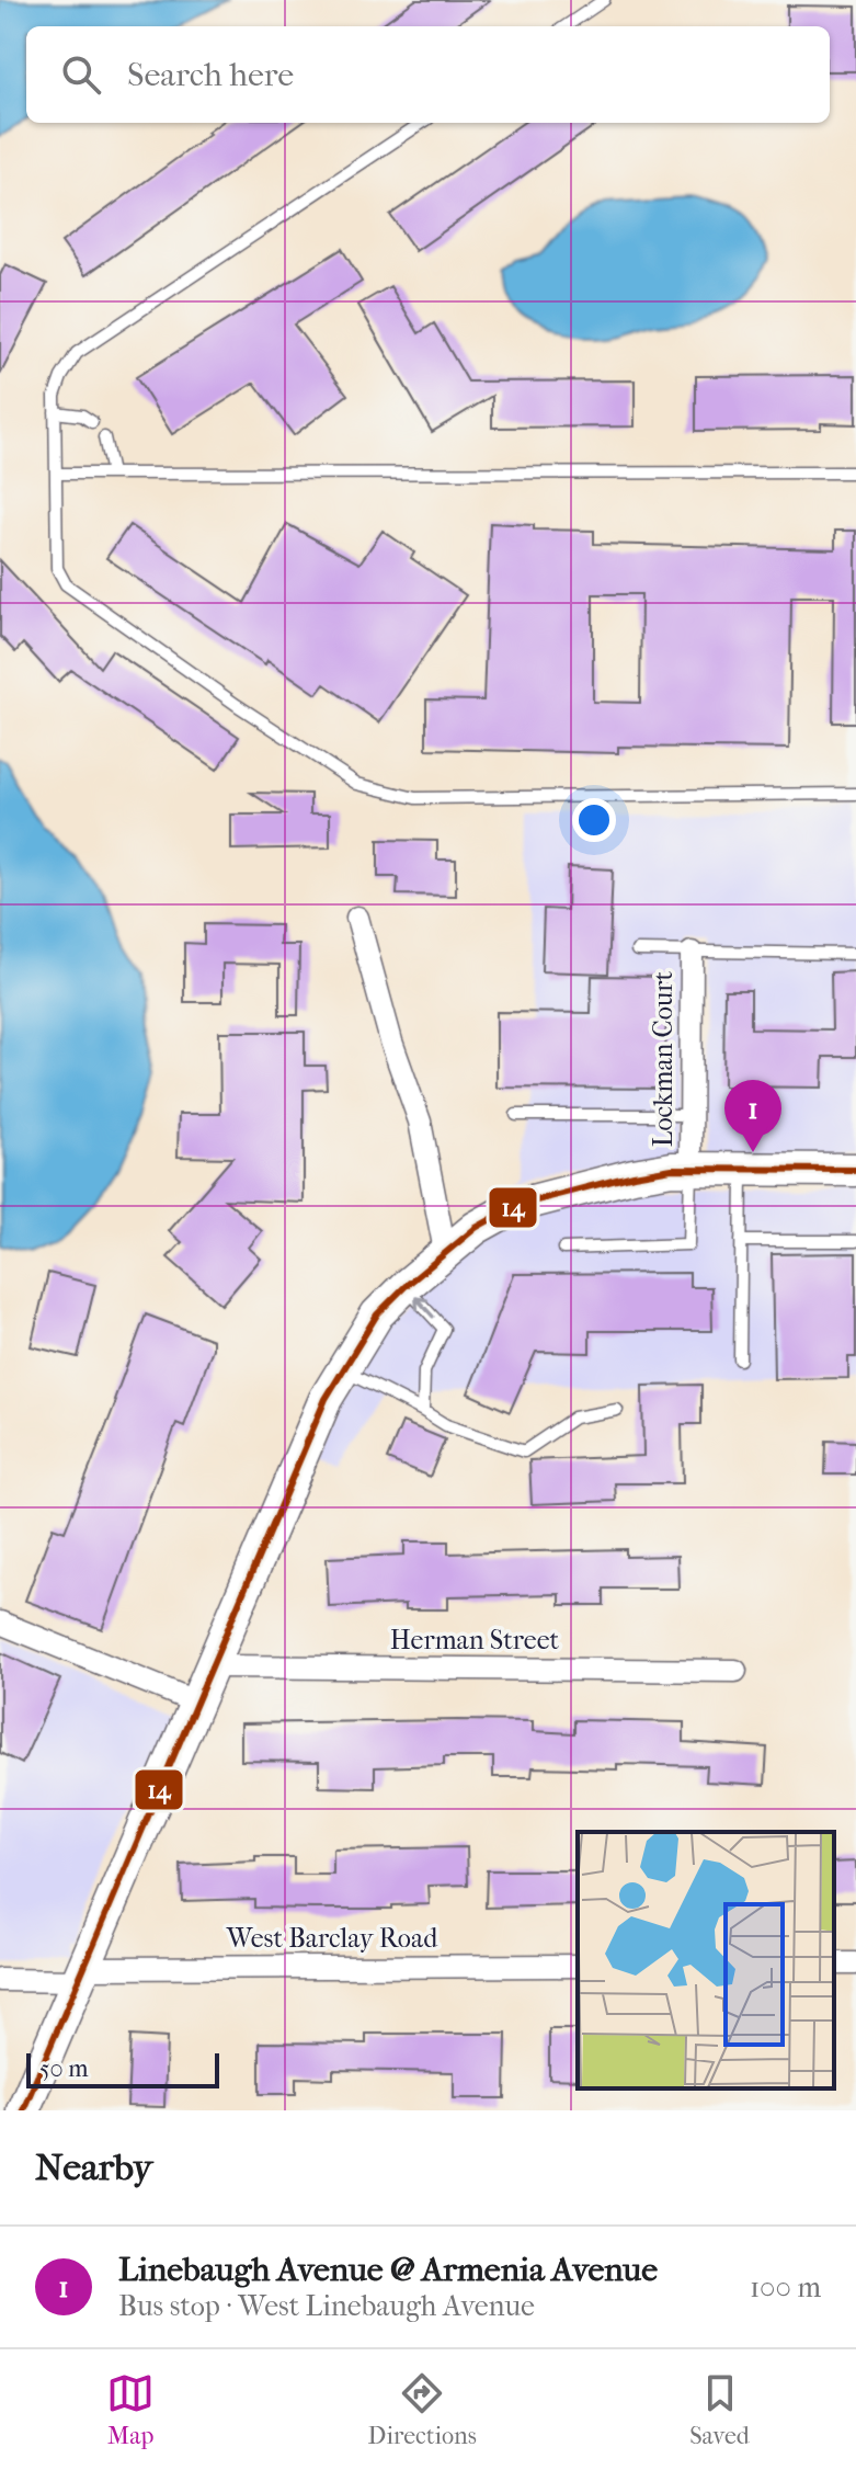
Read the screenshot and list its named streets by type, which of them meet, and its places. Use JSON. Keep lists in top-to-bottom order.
{
  "streets": {
    "street": ["Lockman Court", "Herman Street", "West Barclay Road"]
  },
  "lines": ["transit line 14"],
  "scale_bar": "50 m",
  "page": {
    "search": "Search here",
    "pins": "1",
    "scale": "50 m",
    "heading": "Nearby",
    "list": [
      {
        "mark": "1",
        "name": "Linebaugh Avenue @ Armenia Avenue",
        "note": "Bus stop · West Linebaugh Avenue",
        "value": "100 m"
      }
    ],
    "nav": ["Map", "Directions", "Saved"]
  }
}
